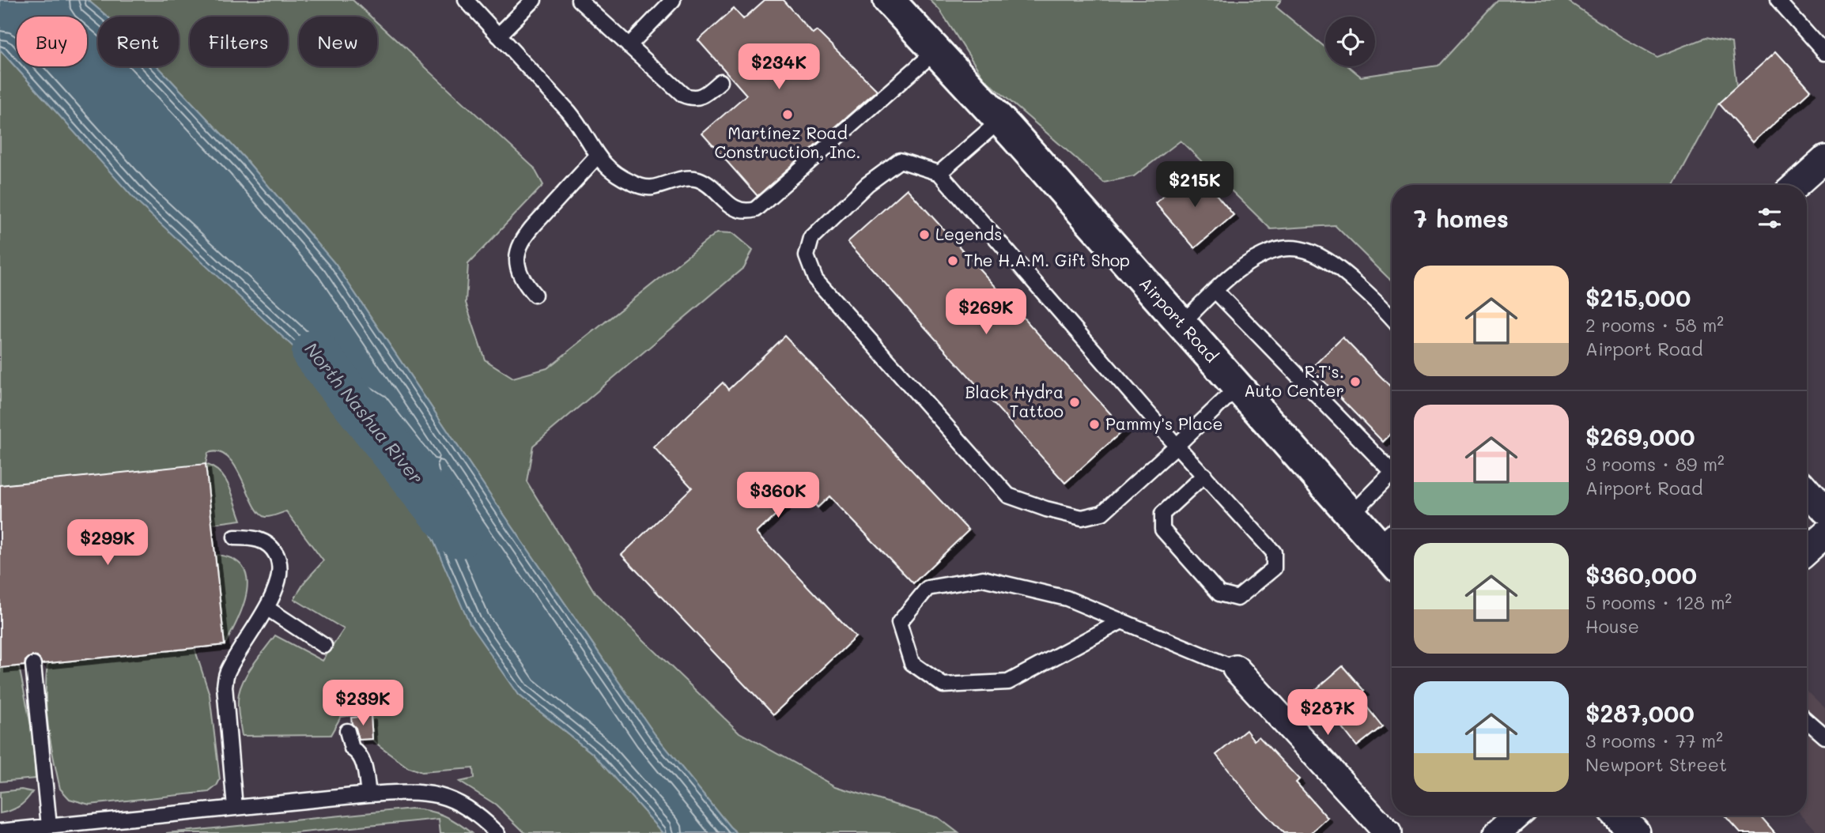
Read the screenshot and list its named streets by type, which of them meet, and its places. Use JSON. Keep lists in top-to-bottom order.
{
  "streets": {
    "main road": ["Airport Road"]
  },
  "water": ["North Nashua River"],
  "places": [
    "Martínez Road Construction, Inc.",
    "Legends",
    "The H.A.M. Gift Shop",
    "R.T's. Auto Center",
    "Black Hydra Tattoo",
    "Pammy's Place"
  ],
  "page": {
    "chip": [
      "Buy",
      "Rent",
      "Filters",
      "New"
    ],
    "price": [
      "$234K",
      "$215K",
      "$269K",
      "$360K",
      "$299K",
      "$239K",
      "$287K"
    ],
    "heading": "7 homes",
    "list": [
      {
        "name": "$215,000",
        "note": "2 rooms · 58 m² · Airport Road"
      },
      {
        "name": "$269,000",
        "note": "3 rooms · 89 m² · Airport Road"
      },
      {
        "name": "$360,000",
        "note": "5 rooms · 128 m² · House"
      },
      {
        "name": "$287,000",
        "note": "3 rooms · 77 m² · Newport Street"
      }
    ]
  }
}
